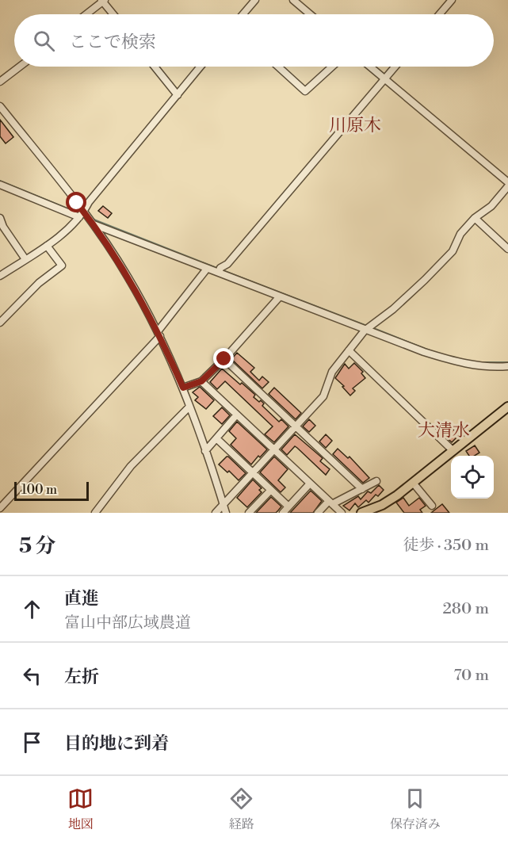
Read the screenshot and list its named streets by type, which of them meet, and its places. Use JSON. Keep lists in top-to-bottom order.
{
  "districts": ["川原木", "大清水"],
  "scale_bar": "100 m",
  "page": {
    "search": "ここで検索",
    "scale": "100 m",
    "heading": ["5 分", "徒歩 · 350 m"],
    "list": [
      ["直進", "富山中部広域農道", "280 m"],
      ["左折", "70 m"],
      "目的地に到着"
    ],
    "nav": ["地図", "経路", "保存済み"]
  }
}
